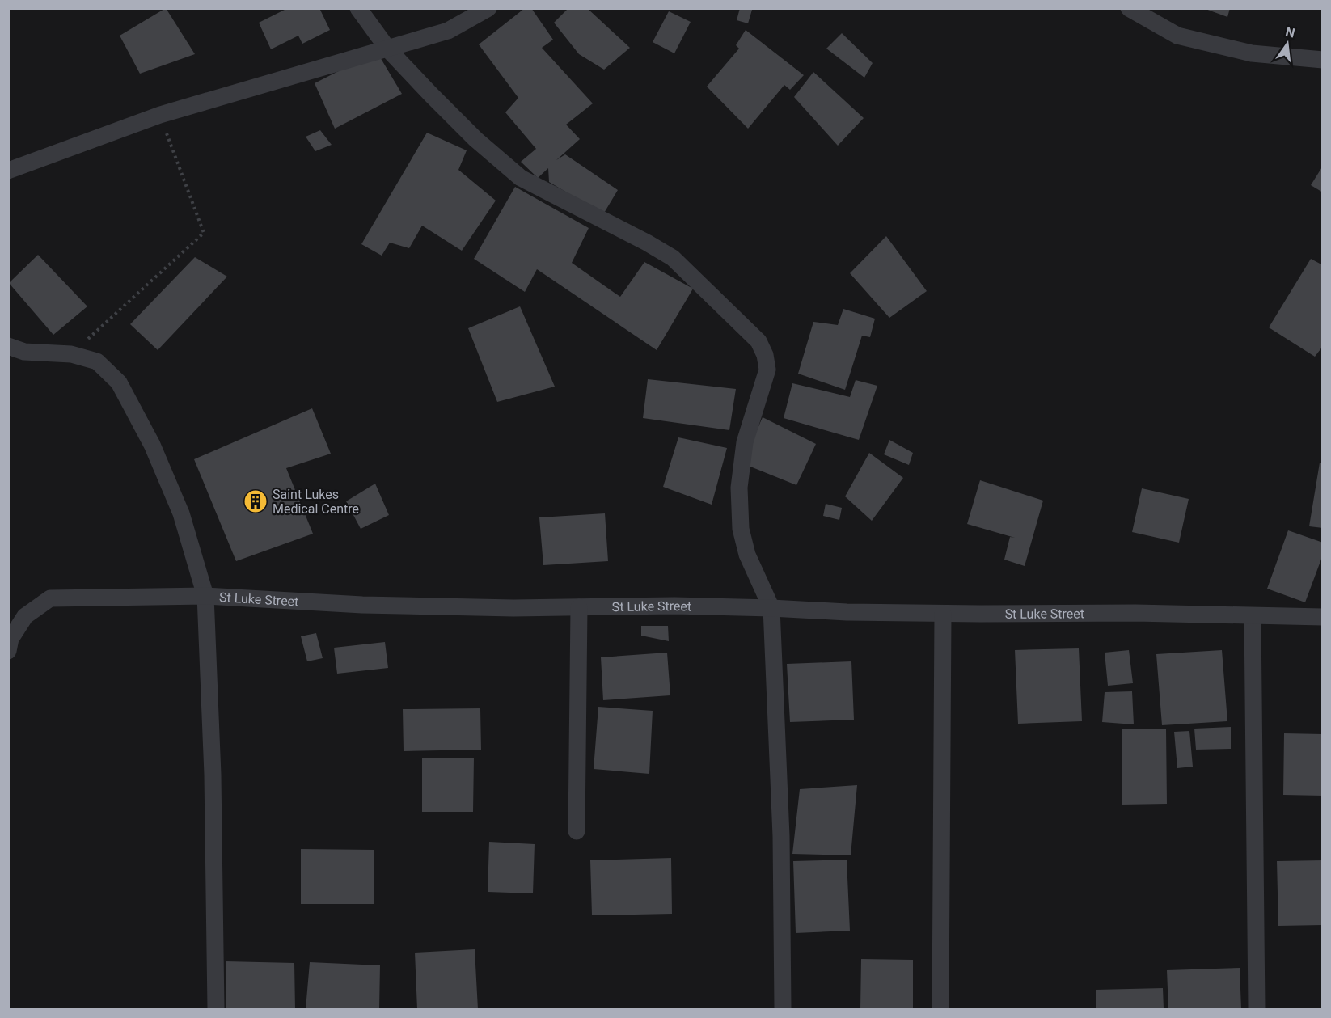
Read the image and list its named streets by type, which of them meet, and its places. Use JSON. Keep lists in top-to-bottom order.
{
  "streets": {
    "street": ["St Luke Street"]
  },
  "places": {
    "building": ["Saint Lukes Medical Centre"]
  },
  "north": "top"
}
